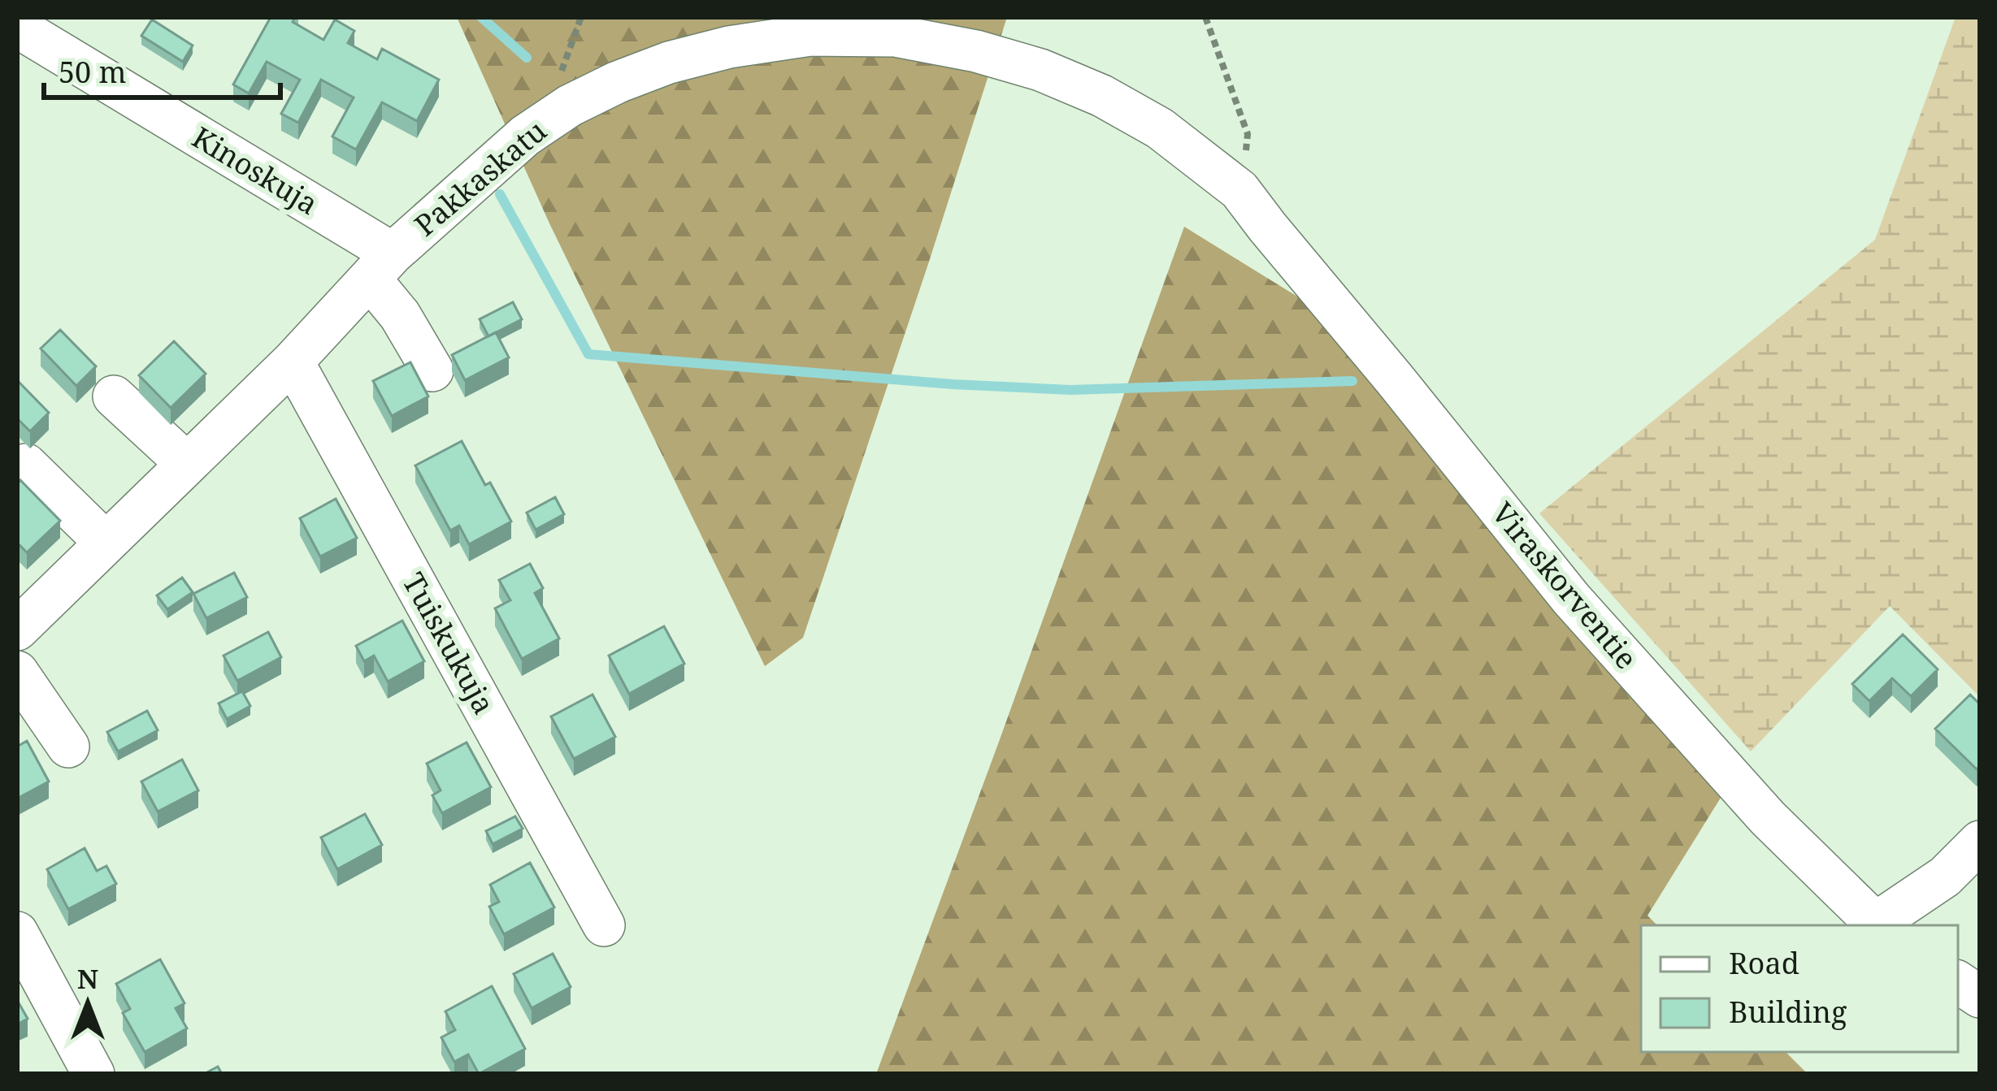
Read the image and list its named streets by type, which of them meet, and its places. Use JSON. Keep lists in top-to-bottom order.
{
  "streets": {
    "street": [
      "Kinoskuja",
      "Pakkaskatu",
      "Viraskorventie",
      "Tuiskukuja"
    ]
  },
  "crossings": [
    ["Kinoskuja", "Pakkaskatu"],
    ["Pakkaskatu", "Viraskorventie"],
    ["Pakkaskatu", "Tuiskukuja"]
  ],
  "legend": ["Road", "Building"],
  "scale_bar": "50 m",
  "north": "top"
}
